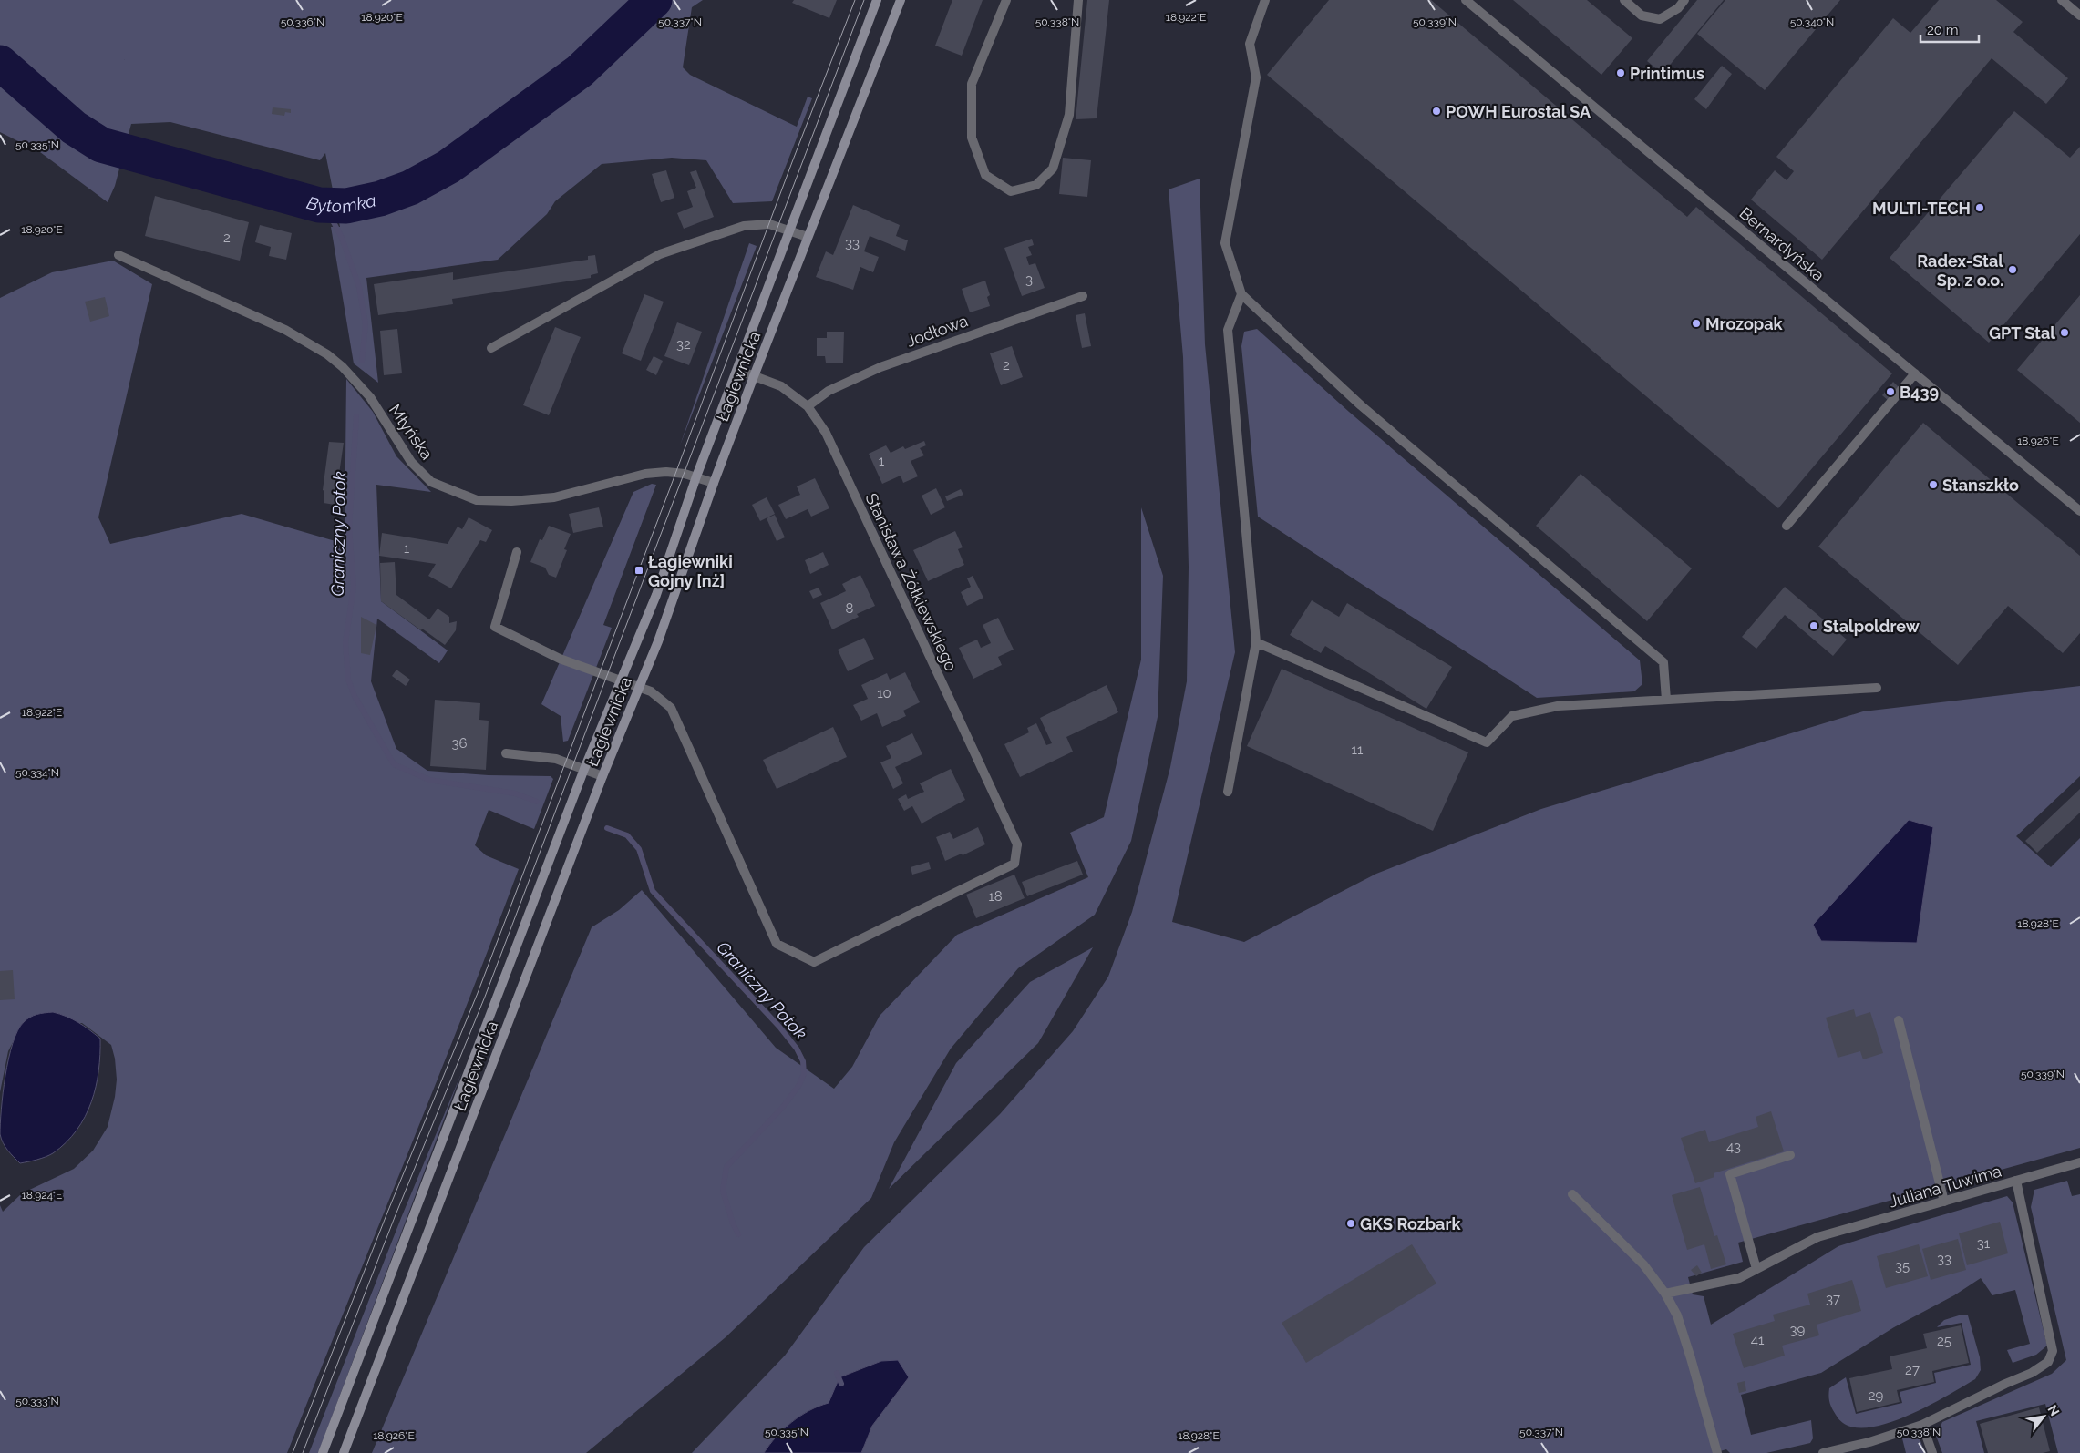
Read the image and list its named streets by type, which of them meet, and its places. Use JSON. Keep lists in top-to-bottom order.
{
  "streets": {
    "main road": ["Łagiewnicka"],
    "street": [
      "Bernardyńska",
      "Jodłowa",
      "Młyńska",
      "Stanisława Żółkiewskiego",
      "Juliana Tuwima"
    ]
  },
  "crossings": [
    ["Jodłowa", "Stanisława Żółkiewskiego"],
    ["Łagiewnicka", "Młyńska"],
    ["Łagiewnicka", "Stanisława Żółkiewskiego"]
  ],
  "water": ["Bytomka", "Graniczny Potok"],
  "places": {
    "other": [
      "Printimus",
      "POWH Eurostal SA",
      "MULTI-TECH",
      "Radex-Stal Sp. z o.o.",
      "Mrozopak",
      "GPT Stal",
      "B439",
      "Stanszkło",
      "Stalpoldrew",
      "GKS Rozbark"
    ],
    "transit": ["Łagiewniki Gojny [nż]"]
  },
  "house_numbers": [
    "2",
    "33",
    "3",
    "32",
    "2",
    "1",
    "1",
    "8",
    "10",
    "36",
    "11",
    "18",
    "43",
    "31",
    "33",
    "35",
    "37",
    "39",
    "41",
    "25",
    "27",
    "29"
  ],
  "scale_bar": "20 m",
  "north": "top right",
  "coordinates": [
    "18.920°E",
    "18.922°E",
    "50.339°N",
    "50.340°N",
    "50.336°N",
    "50.337°N",
    "50.338°N",
    "50.335°N",
    "18.926°E",
    "50.334°N",
    "18.928°E",
    "18.924°E",
    "50.333°N"
  ]
}
